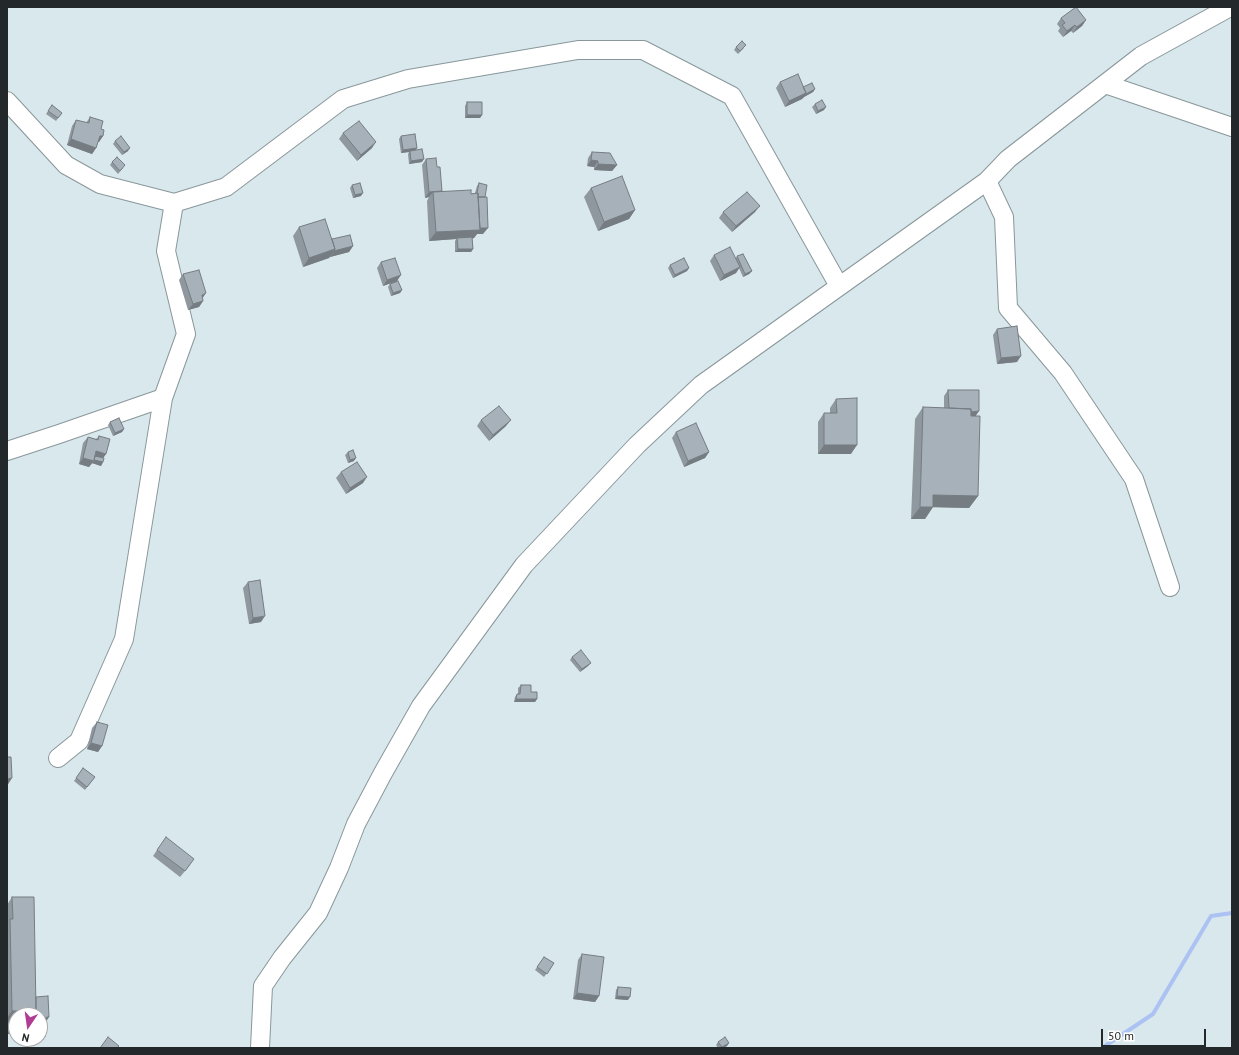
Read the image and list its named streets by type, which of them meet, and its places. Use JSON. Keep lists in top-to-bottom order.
{
  "scale_bar": "50 m",
  "north": "bottom"
}
